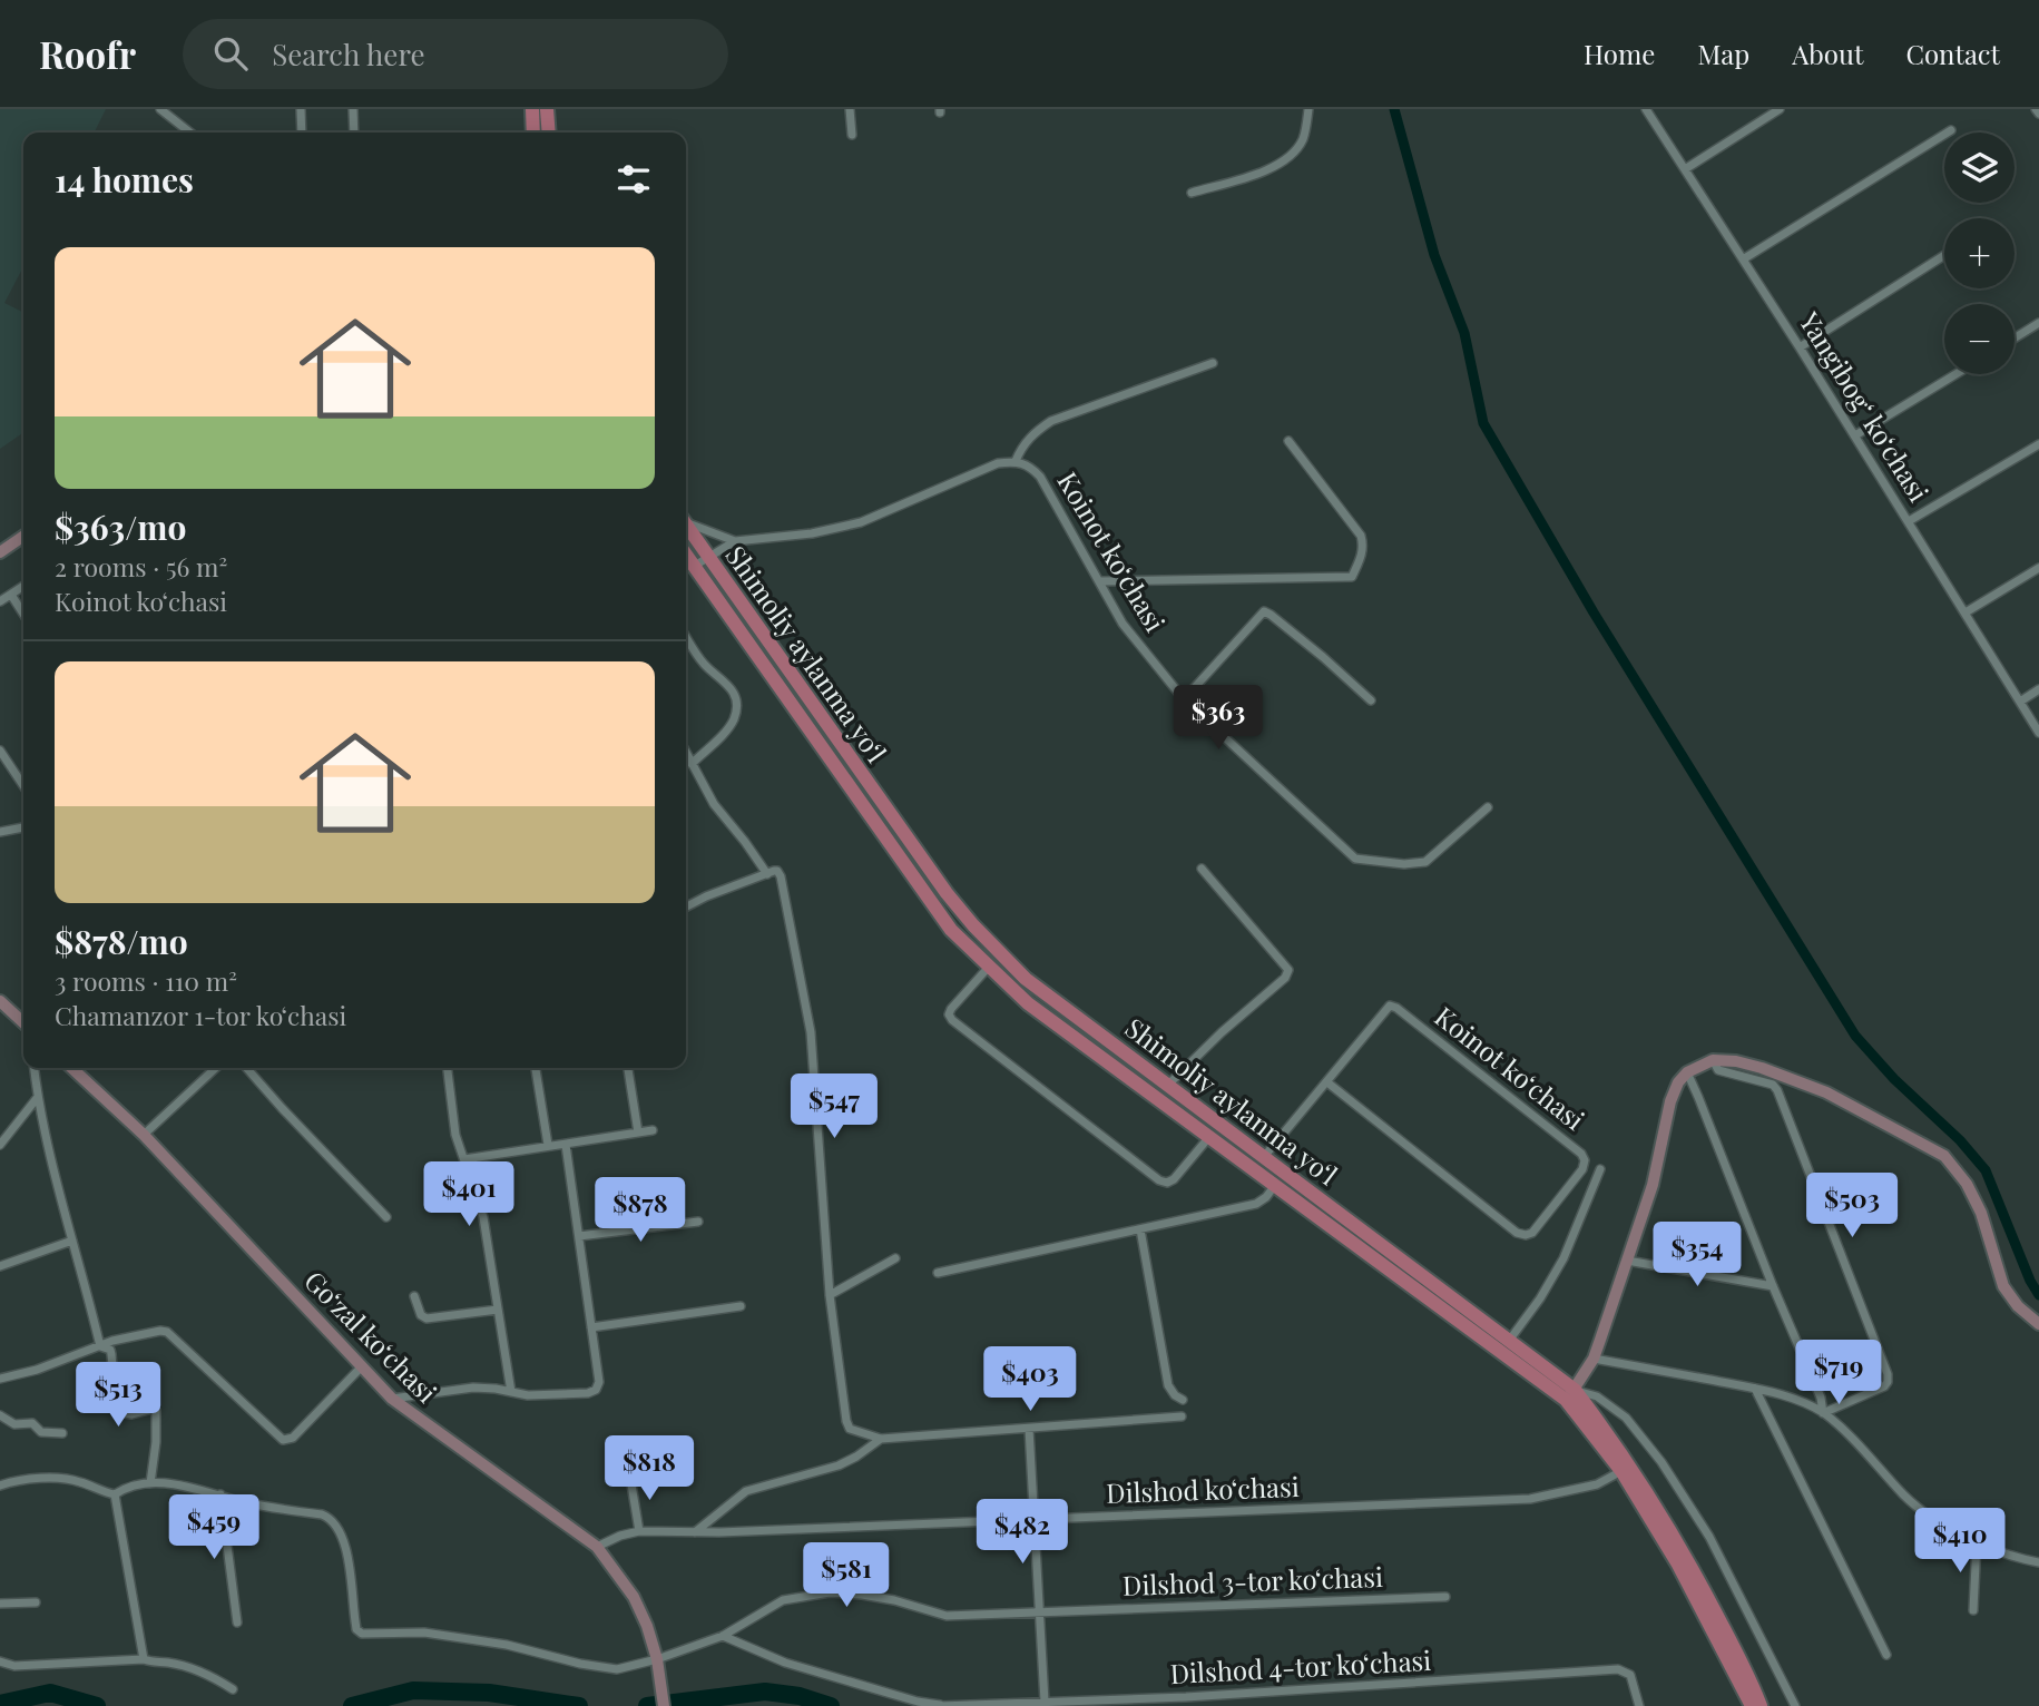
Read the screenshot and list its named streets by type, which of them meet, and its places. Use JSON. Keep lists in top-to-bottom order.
{
  "streets": {
    "main road": ["Shimoliy aylanma yoʻl"],
    "street": [
      "Yangibogʻ koʻchasi",
      "Koinot koʻchasi",
      "Goʻzal koʻchasi",
      "Dilshod koʻchasi",
      "Dilshod 3-tor koʻchasi",
      "Dilshod 4-tor koʻchasi"
    ]
  },
  "crossings": [
    ["Koinot koʻchasi", "Shimoliy aylanma yoʻl"],
    ["Shimoliy aylanma yoʻl", "Dilshod koʻchasi"],
    ["Goʻzal koʻchasi", "Dilshod koʻchasi"],
    ["Goʻzal koʻchasi", "Dilshod 3-tor koʻchasi"],
    ["Dilshod 3-tor koʻchasi", "Dilshod 4-tor koʻchasi"]
  ],
  "page": {
    "header": "Roofr",
    "search": "Search here",
    "nav": [
      "Home",
      "Map",
      "About",
      "Contact"
    ],
    "map_buttons": ["+", "−"],
    "heading": "14 homes",
    "list": [
      {
        "name": "$363/mo",
        "note": "2 rooms · 56 m² · Koinot koʻchasi"
      },
      {
        "name": "$878/mo",
        "note": "3 rooms · 110 m² · Chamanzor 1-tor koʻchasi"
      }
    ],
    "price": [
      "$363",
      "$547",
      "$401",
      "$503",
      "$878",
      "$354",
      "$719",
      "$403",
      "$513",
      "$818",
      "$459",
      "$482",
      "$410",
      "$581"
    ]
  }
}
